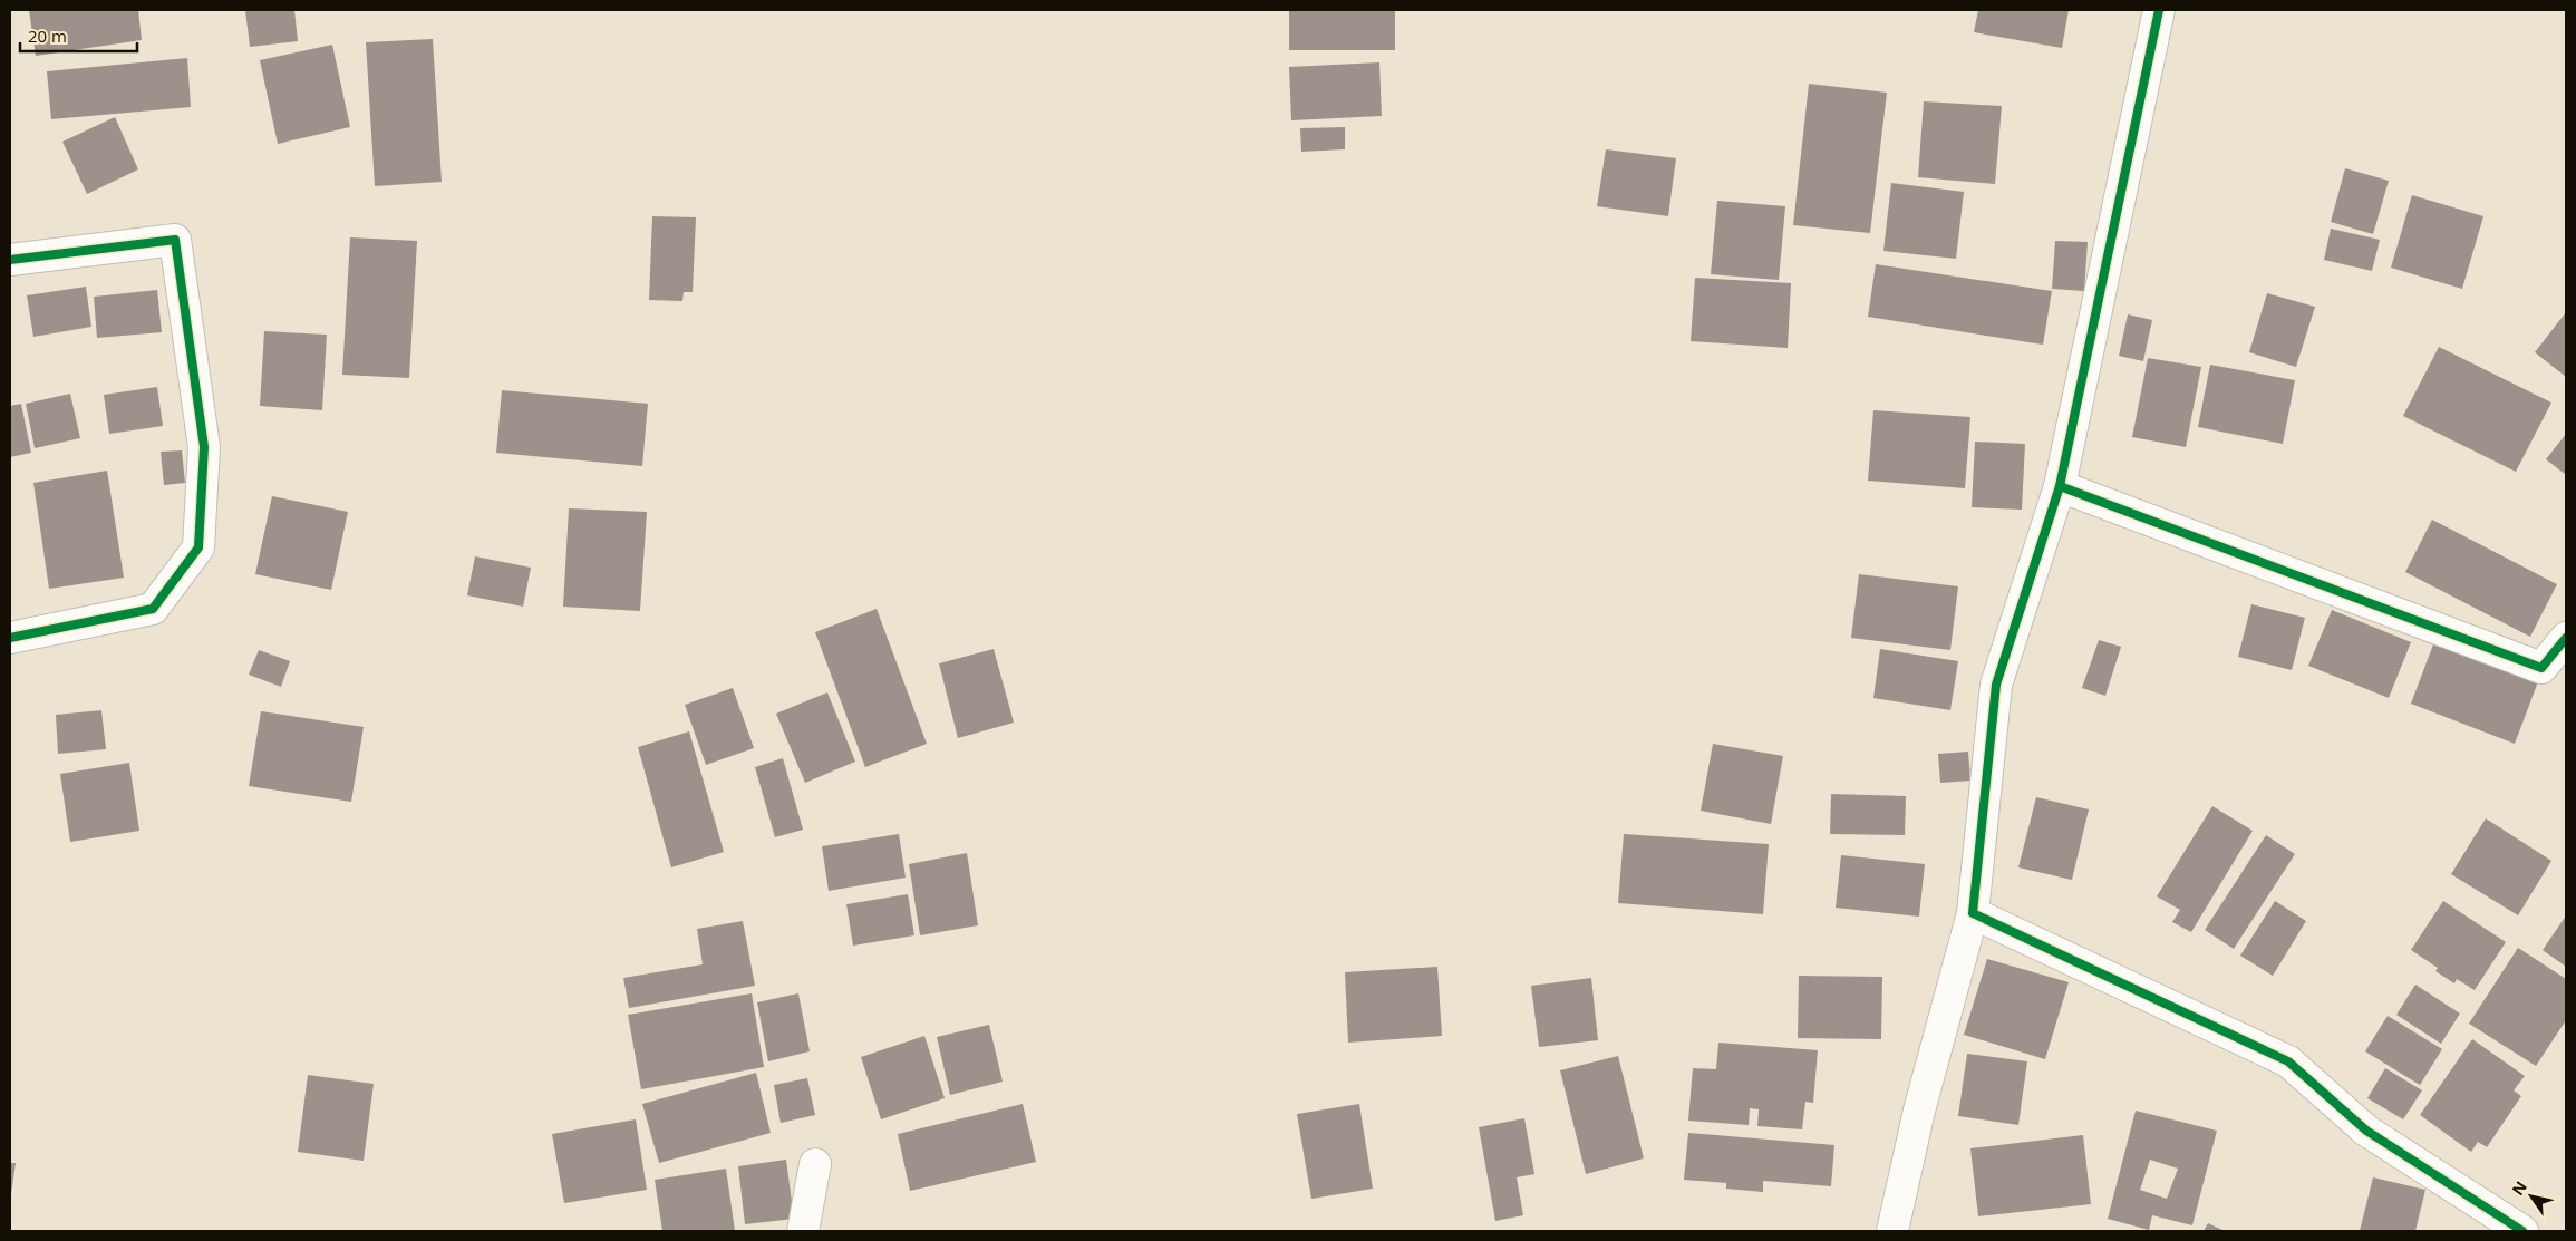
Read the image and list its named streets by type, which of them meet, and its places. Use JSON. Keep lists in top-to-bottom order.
{
  "scale_bar": "20 m",
  "north": "top left"
}
